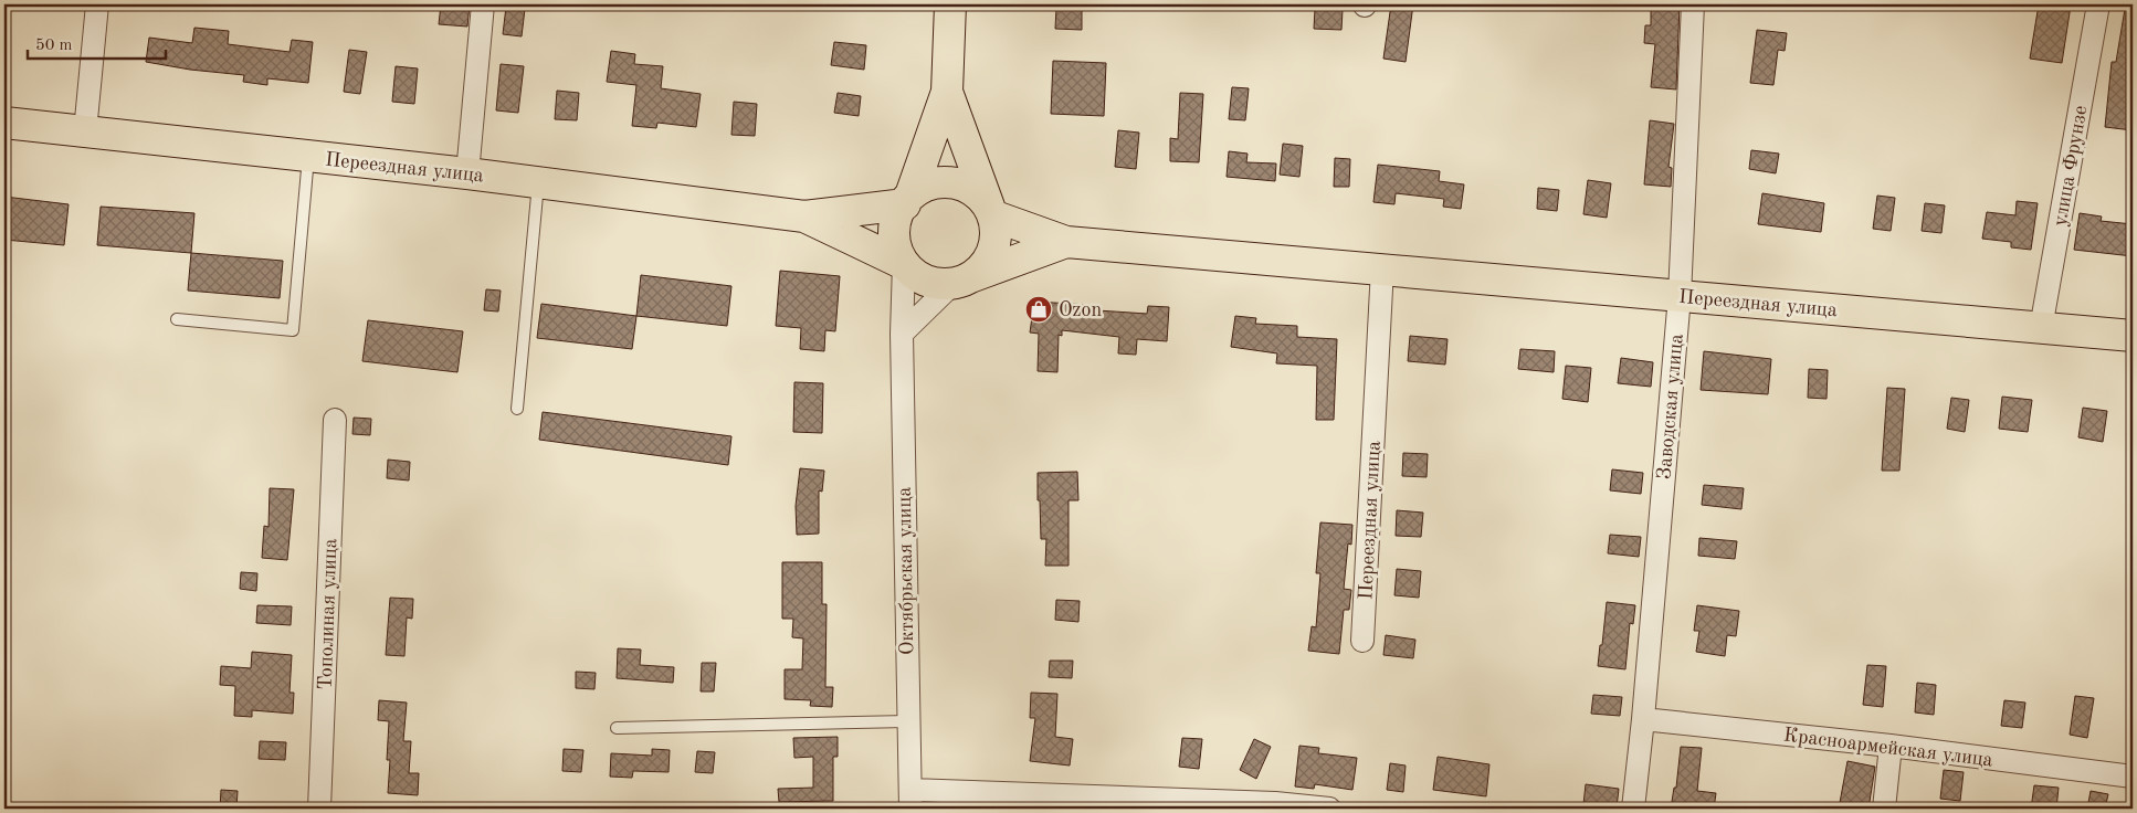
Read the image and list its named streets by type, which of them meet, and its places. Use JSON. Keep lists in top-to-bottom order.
{
  "streets": {
    "main road": ["Переездная улица"],
    "street": [
      "улица Фрунзе",
      "Заводская улица",
      "Октябрьская улица",
      "Тополиная улица",
      "Красноармейская улица"
    ]
  },
  "crossings": [
    ["улица Фрунзе", "Переездная улица"],
    ["Переездная улица", "Заводская улица"],
    ["Переездная улица", "Октябрьская улица"],
    ["Заводская улица", "Красноармейская улица"]
  ],
  "places": {
    "shop": ["Ozon"]
  },
  "scale_bar": "50 m"
}
